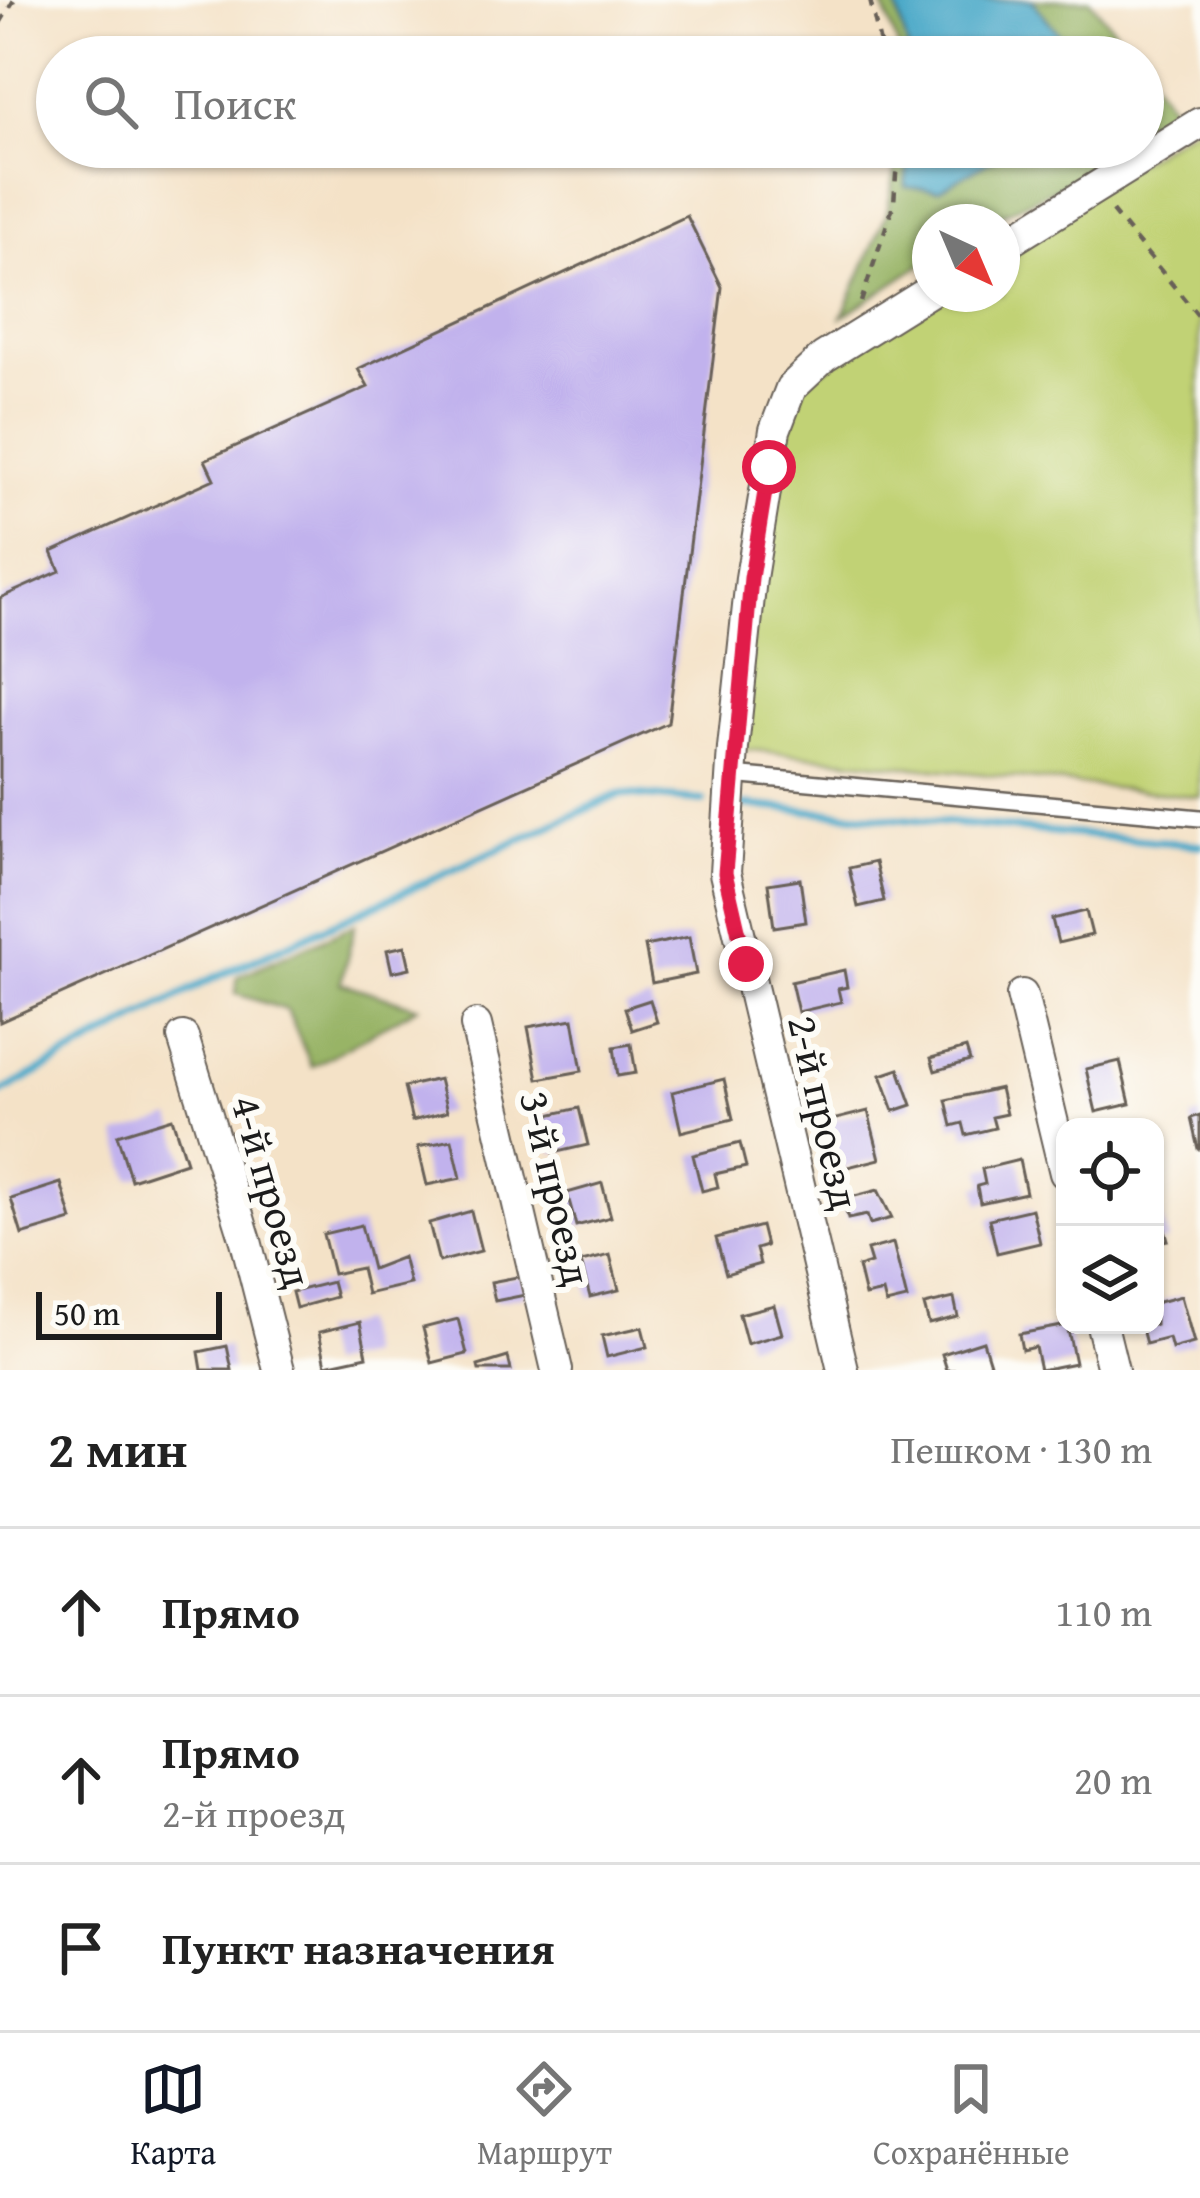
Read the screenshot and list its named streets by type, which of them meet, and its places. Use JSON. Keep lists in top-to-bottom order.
{
  "streets": {
    "street": ["2-й проезд", "3-й проезд", "4-й проезд"]
  },
  "scale_bar": "50 m",
  "north": "bottom right",
  "page": {
    "search": "Поиск",
    "scale": "50 m",
    "heading": ["2 мин", "Пешком · 130 m"],
    "list": [
      ["Прямо", "110 m"],
      ["Прямо", "2-й проезд", "20 m"],
      "Пункт назначения"
    ],
    "nav": ["Карта", "Маршрут", "Сохранённые"]
  }
}
